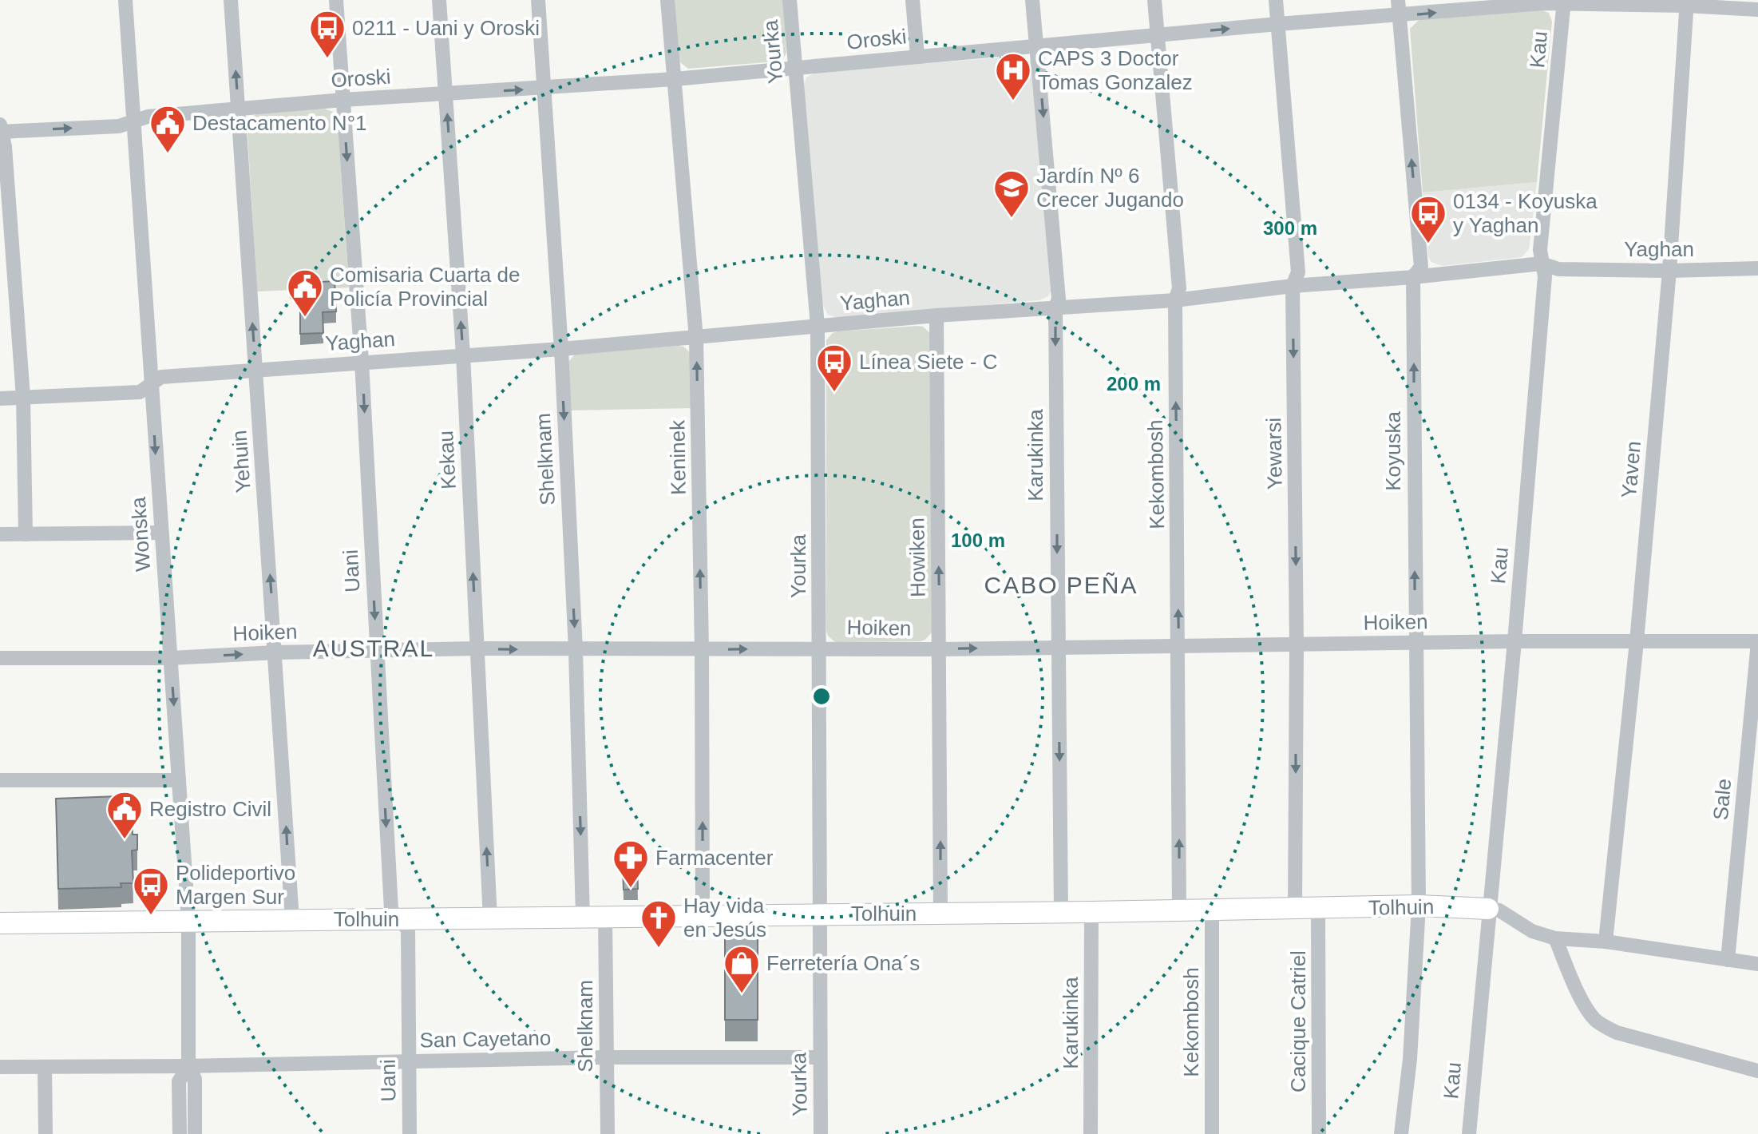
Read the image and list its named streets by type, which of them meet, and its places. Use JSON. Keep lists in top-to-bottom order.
{
  "streets": {
    "street": [
      "Oroski",
      "Kau",
      "Yourka",
      "Yaghan",
      "Koyuska",
      "Yewarsi",
      "Karukinka",
      "Keninek",
      "Shelknam",
      "Kekau",
      "Yehuin",
      "Yaven",
      "Kekombosh",
      "Wonska",
      "Howiken",
      "Uani",
      "Hoiken",
      "Sale",
      "Tolhuin",
      "Cacique Catriel",
      "San Cayetano"
    ]
  },
  "crossings": [
    ["Oroski", "Kau"],
    ["Oroski", "Yourka"],
    ["Oroski", "Koyuska"],
    ["Oroski", "Yewarsi"],
    ["Oroski", "Karukinka"],
    ["Oroski", "Keninek"],
    ["Oroski", "Shelknam"],
    ["Oroski", "Kekau"],
    ["Oroski", "Yehuin"],
    ["Oroski", "Yaven"],
    ["Oroski", "Kekombosh"],
    ["Oroski", "Wonska"],
    ["Oroski", "Uani"],
    ["Kau", "Yaghan"],
    ["Kau", "Hoiken"],
    ["Kau", "Tolhuin"],
    ["Yourka", "Yaghan"],
    ["Yourka", "Hoiken"],
    ["Yourka", "Tolhuin"],
    ["Yourka", "San Cayetano"],
    ["Yaghan", "Koyuska"],
    ["Yaghan", "Yewarsi"],
    ["Yaghan", "Karukinka"],
    ["Yaghan", "Keninek"],
    ["Yaghan", "Shelknam"],
    ["Yaghan", "Kekau"],
    ["Yaghan", "Yehuin"],
    ["Yaghan", "Yaven"],
    ["Yaghan", "Kekombosh"],
    ["Yaghan", "Wonska"],
    ["Yaghan", "Howiken"],
    ["Yaghan", "Uani"],
    ["Koyuska", "Hoiken"],
    ["Koyuska", "Tolhuin"],
    ["Yewarsi", "Hoiken"],
    ["Yewarsi", "Tolhuin"],
    ["Karukinka", "Hoiken"],
    ["Karukinka", "Tolhuin"],
    ["Keninek", "Hoiken"],
    ["Keninek", "Tolhuin"],
    ["Shelknam", "Hoiken"],
    ["Shelknam", "Tolhuin"],
    ["Shelknam", "San Cayetano"],
    ["Kekau", "Hoiken"],
    ["Kekau", "Tolhuin"],
    ["Yehuin", "Hoiken"],
    ["Yehuin", "Tolhuin"],
    ["Yaven", "Hoiken"],
    ["Yaven", "Tolhuin"],
    ["Kekombosh", "Hoiken"],
    ["Kekombosh", "Tolhuin"],
    ["Wonska", "Hoiken"],
    ["Wonska", "Tolhuin"],
    ["Wonska", "San Cayetano"],
    ["Howiken", "Hoiken"],
    ["Howiken", "Tolhuin"],
    ["Uani", "Hoiken"],
    ["Uani", "Tolhuin"],
    ["Uani", "San Cayetano"],
    ["Hoiken", "Sale"],
    ["Sale", "Tolhuin"],
    ["Tolhuin", "Cacique Catriel"]
  ],
  "one_way": [
    "Koyuska",
    "Yewarsi",
    "Karukinka",
    "Keninek",
    "Shelknam",
    "Kekau",
    "Yehuin",
    "Kekombosh",
    "Howiken",
    "Uani"
  ],
  "districts": ["CABO PEÑA", "AUSTRAL"],
  "places": {
    "bus stop": [
      "0211 - Uani y Oroski",
      "0134 - Koyuska y Yaghan",
      "Línea Siete - C",
      "Polideportivo Margen Sur"
    ],
    "hospital": ["CAPS 3 Doctor Tomas Gonzalez"],
    "public building": ["Destacamento N°1", "Comisaria Cuarta de Policía Provincial", "Registro Civil"],
    "school or university": ["Jardín Nº 6 Crecer Jugando"],
    "pharmacy": ["Farmacenter"],
    "church": ["Hay vida en Jesús"],
    "shop": ["Ferretería Ona´s"]
  },
  "rings": ["300 m", "200 m", "100 m"]
}
